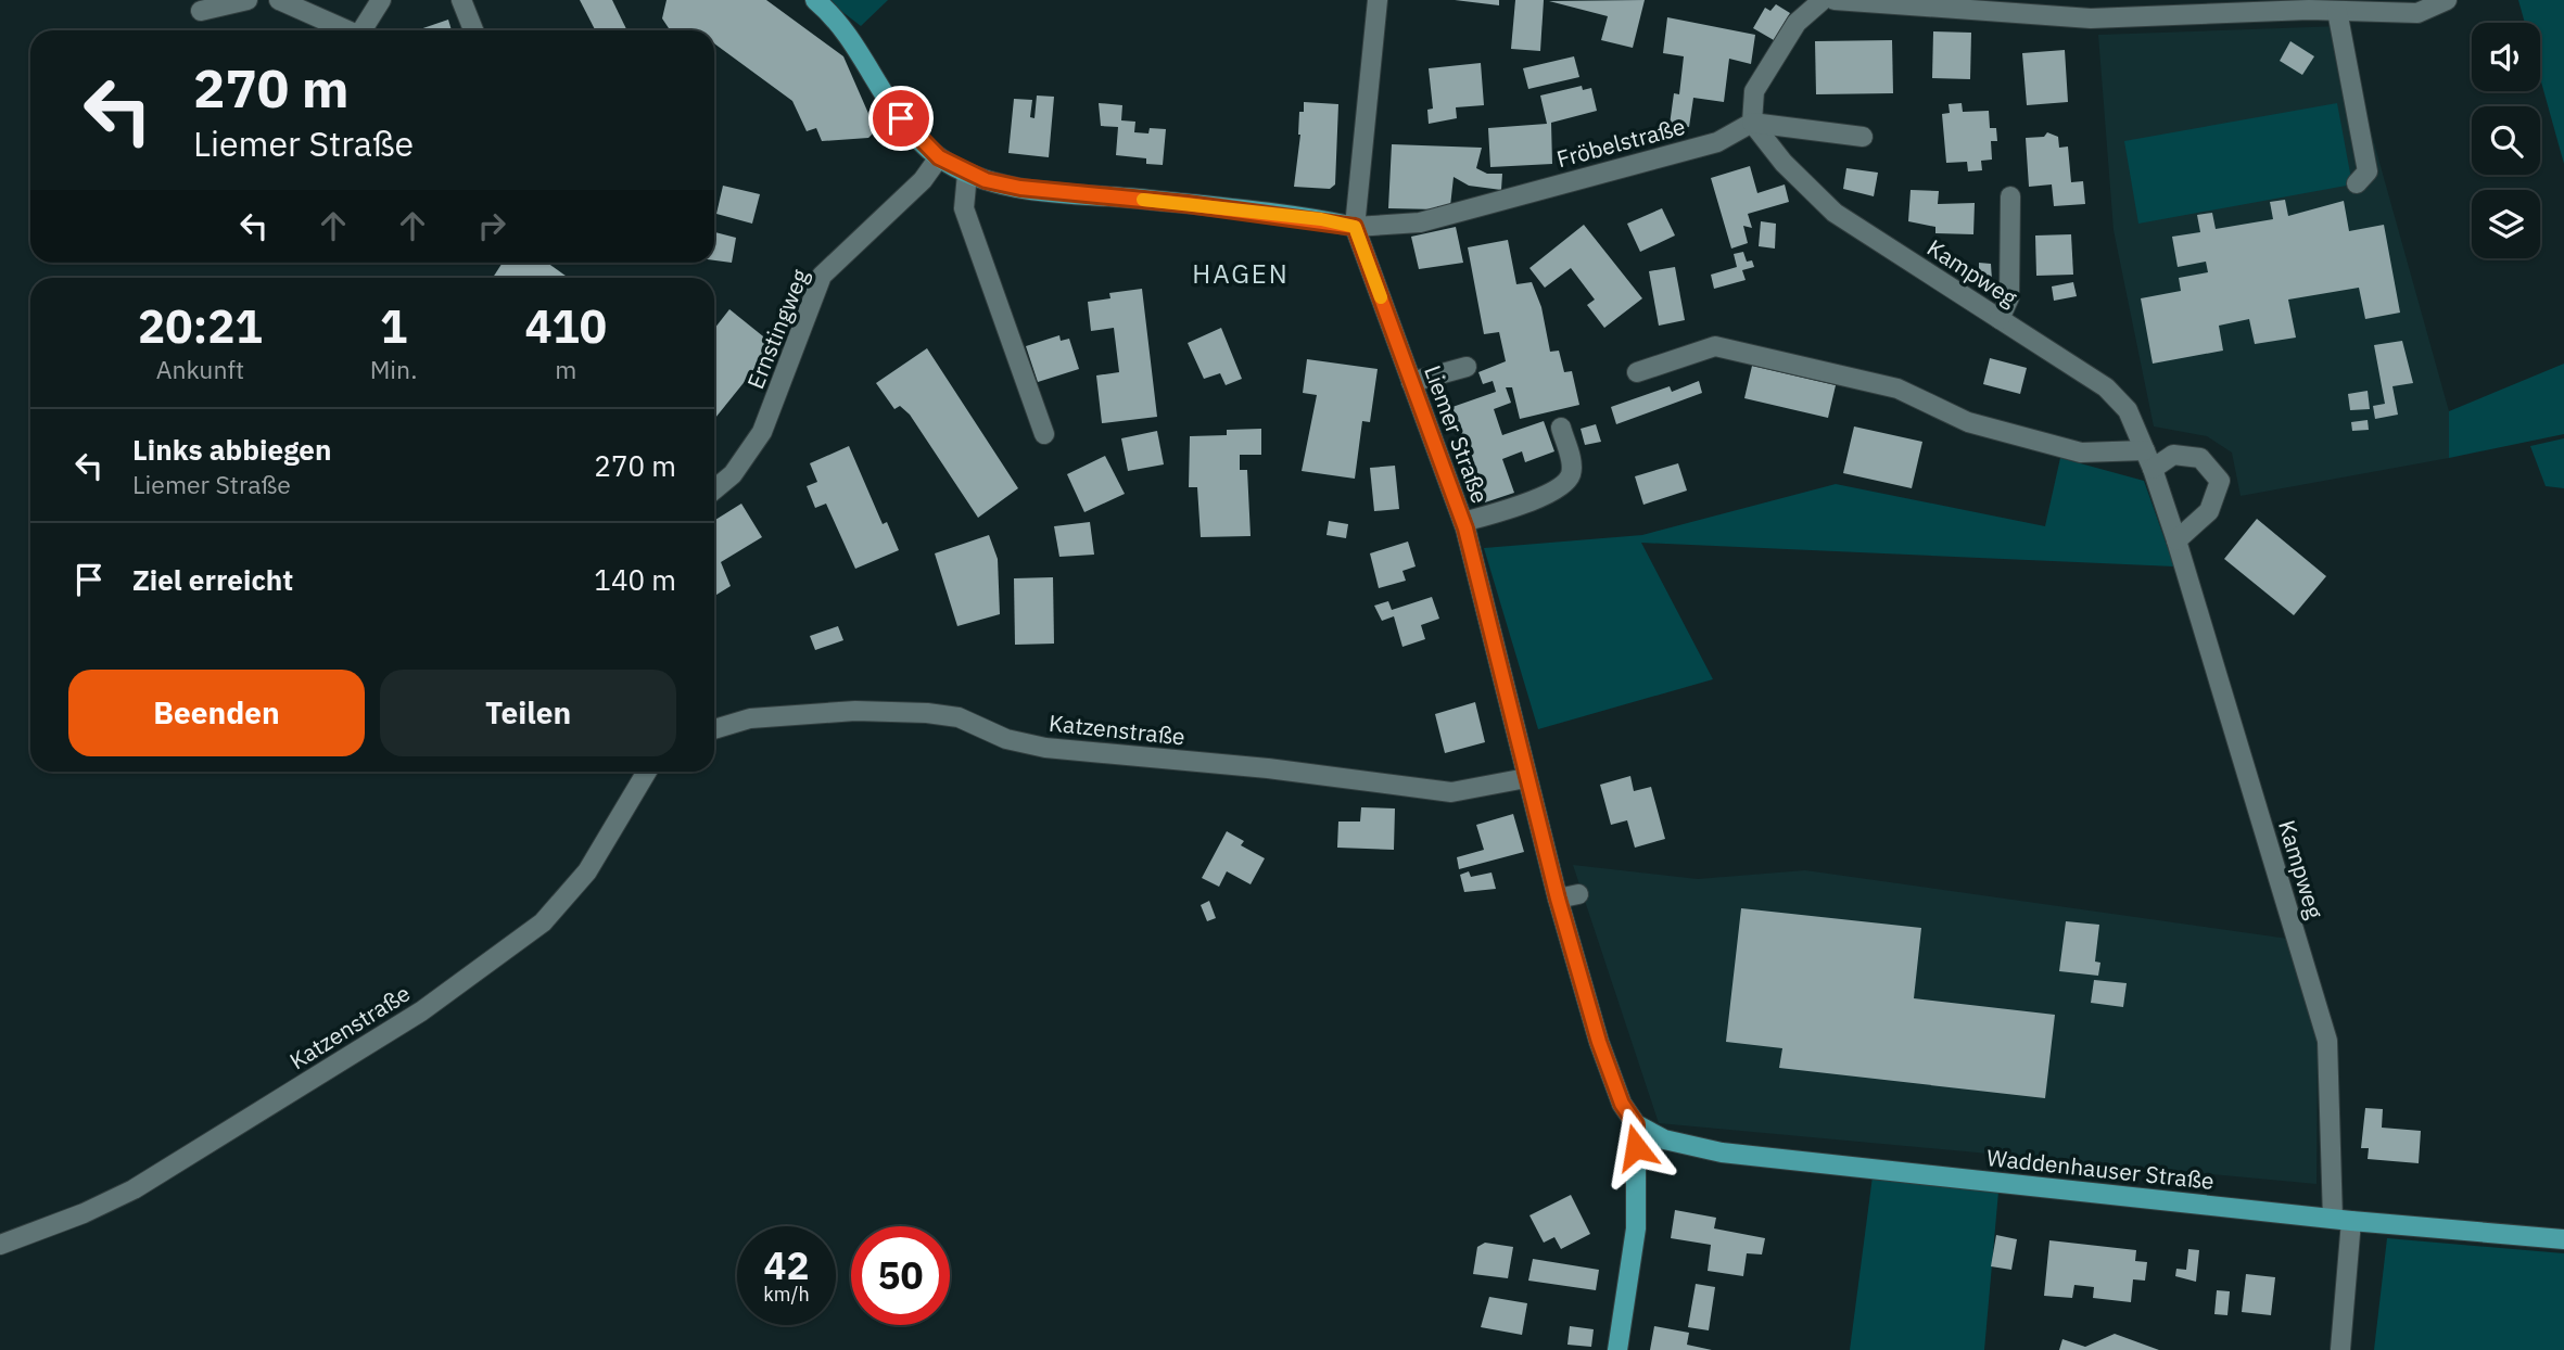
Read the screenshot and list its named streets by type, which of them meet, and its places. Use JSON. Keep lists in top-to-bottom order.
{
  "streets": {
    "main road": ["Liemer Straße", "Waddenhauser Straße"],
    "street": [
      "Fröbelstraße",
      "Kampweg",
      "Ernstingweg",
      "Katzenstraße"
    ]
  },
  "crossings": [
    ["Fröbelstraße", "Kampweg"],
    ["Fröbelstraße", "Liemer Straße"],
    ["Kampweg", "Waddenhauser Straße"],
    ["Liemer Straße", "Katzenstraße"],
    ["Liemer Straße", "Waddenhauser Straße"]
  ],
  "districts": ["HAGEN"],
  "page": {
    "turn": ["270 m", "Liemer Straße"],
    "eta": [
      "20:21",
      "Ankunft",
      "1",
      "Min.",
      "410",
      "m"
    ],
    "list": [
      {
        "name": "Links abbiegen",
        "note": "Liemer Straße",
        "value": "270 m"
      },
      {
        "name": "Ziel erreicht",
        "value": "140 m"
      }
    ],
    "buttons": ["Beenden", "Teilen"],
    "speed": "42 km/h",
    "limit": "50"
  }
}
